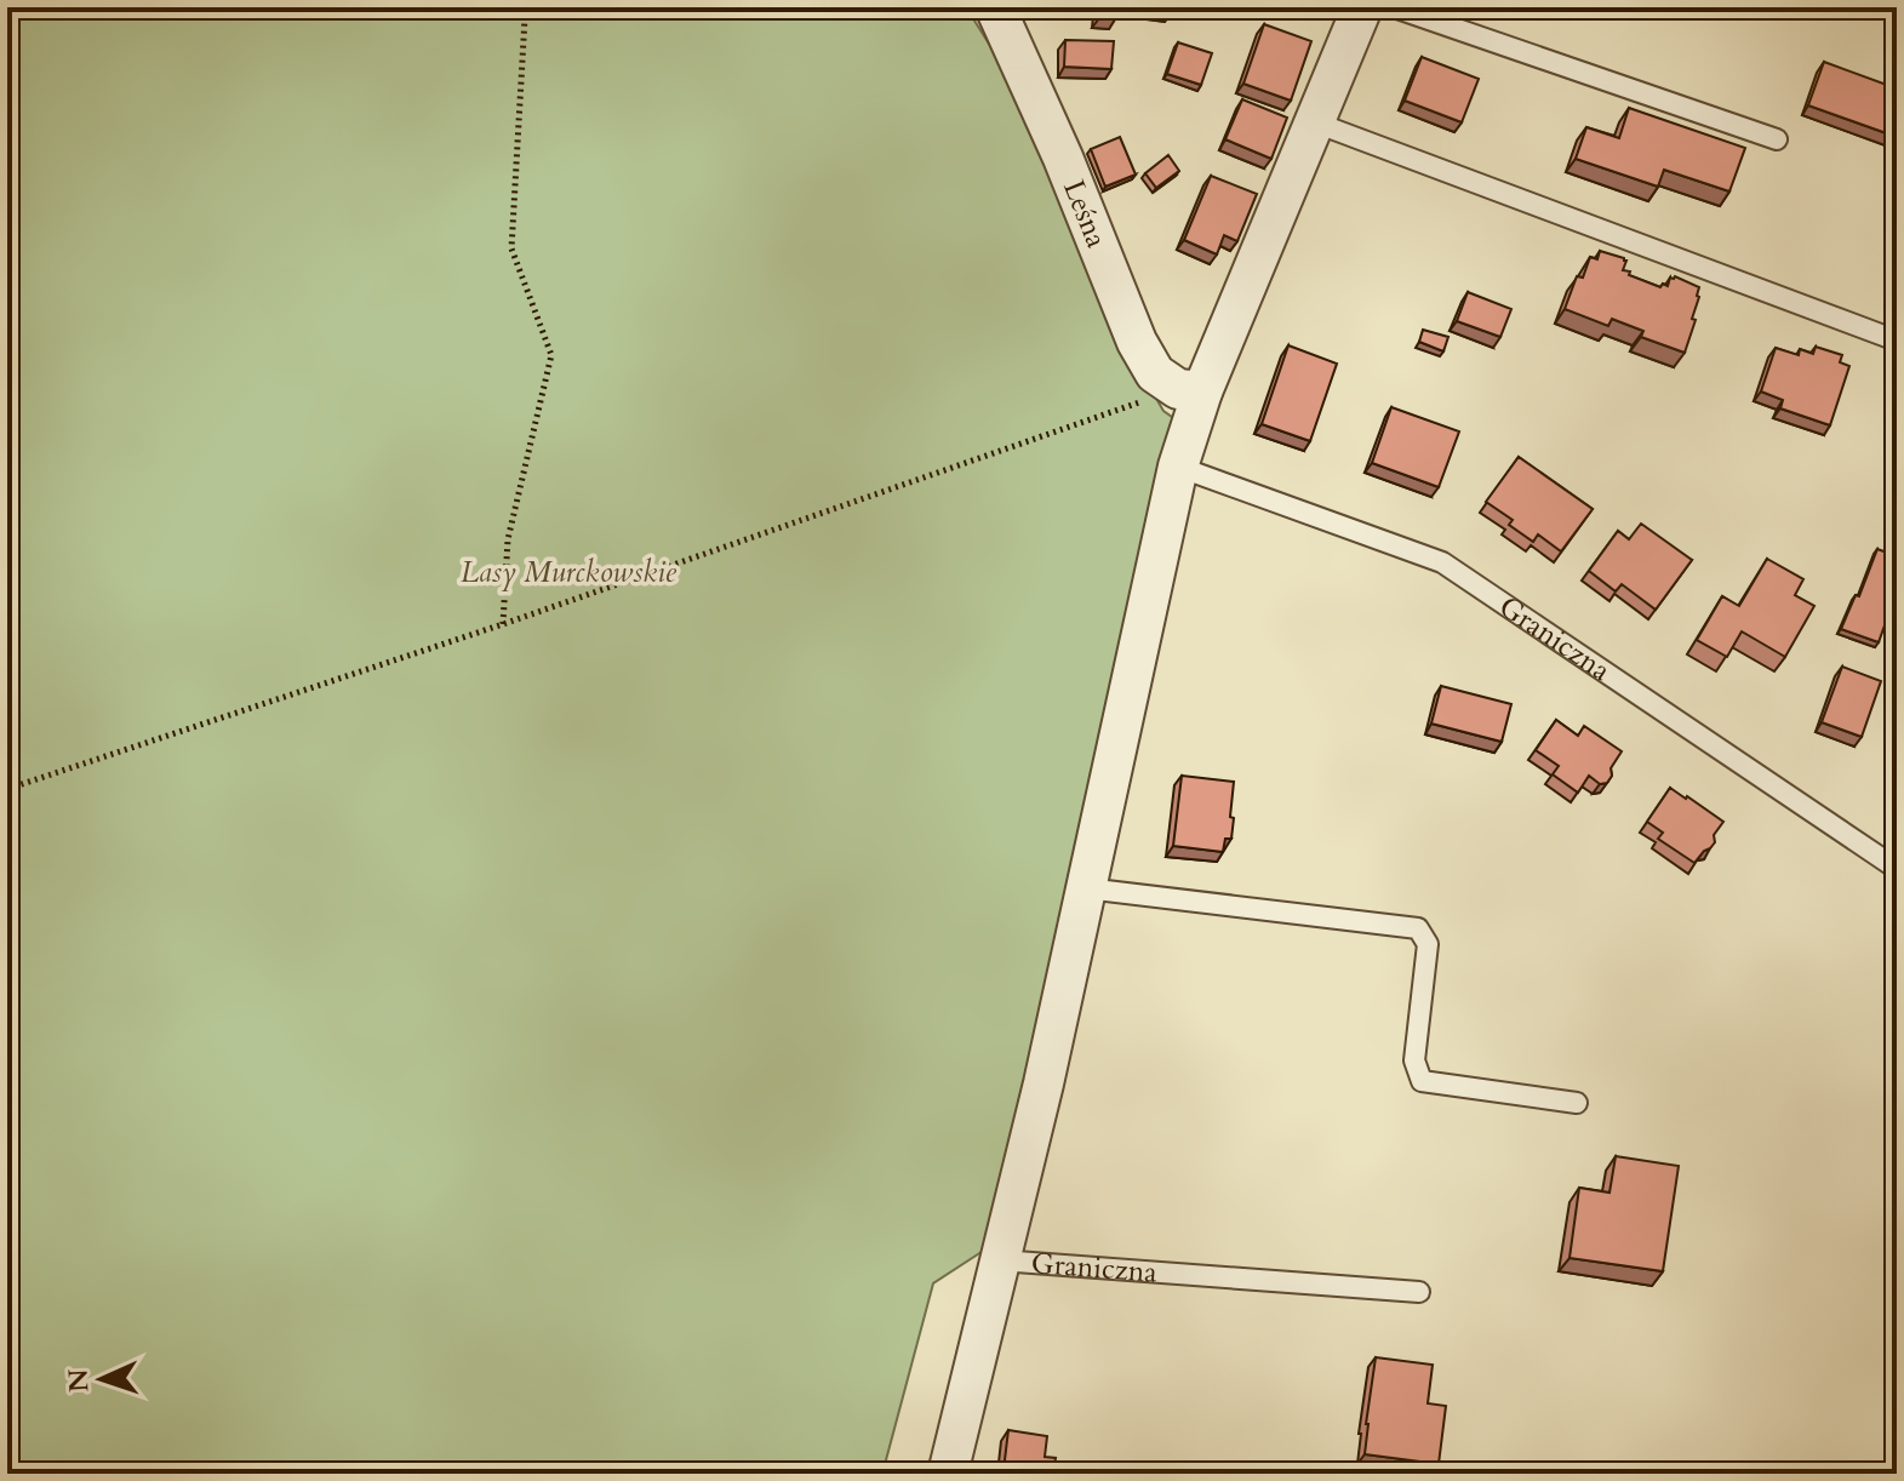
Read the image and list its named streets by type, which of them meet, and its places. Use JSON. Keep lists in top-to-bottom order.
{
  "streets": {
    "street": ["Leśna", "Graniczna"]
  },
  "crossings": [
    ["Leśna", "Graniczna"]
  ],
  "parks": ["Lasy Murckowskie"],
  "north": "left"
}
